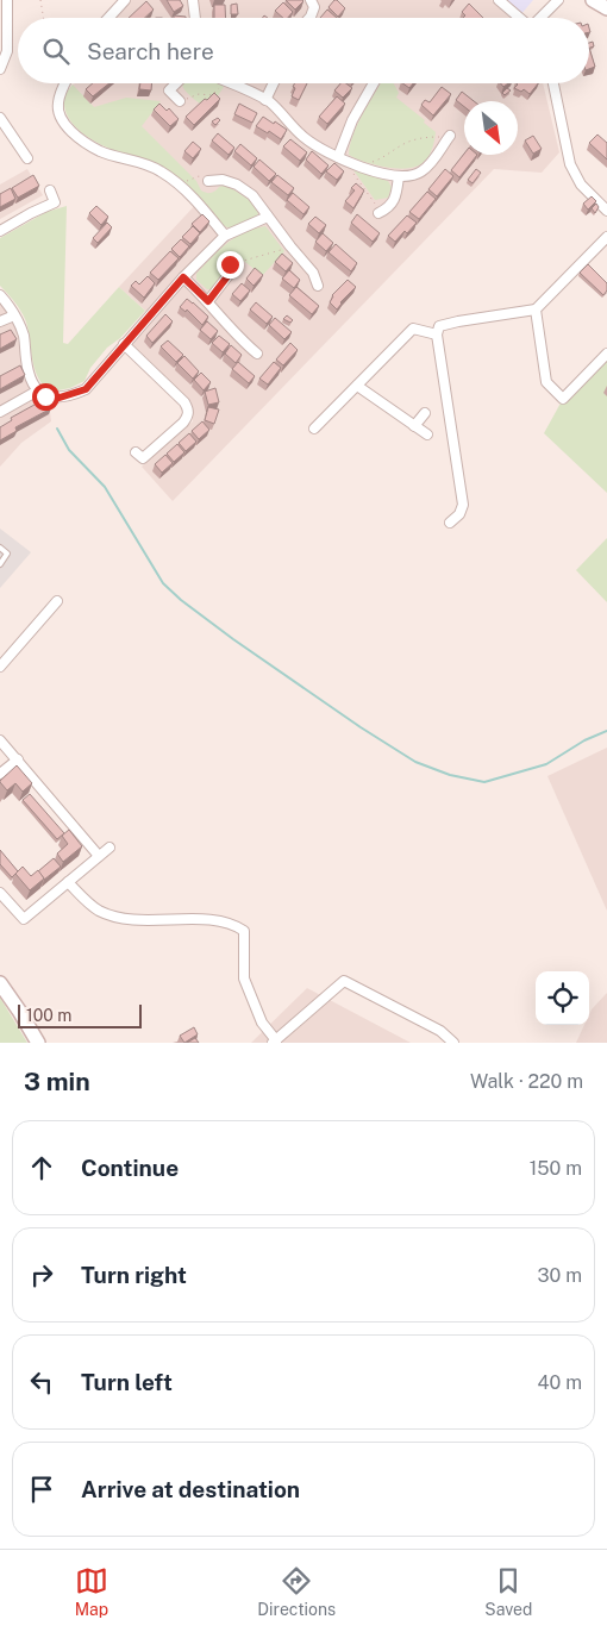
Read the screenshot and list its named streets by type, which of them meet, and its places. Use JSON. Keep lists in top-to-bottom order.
{
  "scale_bar": "100 m",
  "north": "bottom right",
  "page": {
    "search": "Search here",
    "scale": "100 m",
    "heading": ["3 min", "Walk · 220 m"],
    "list": [
      ["Continue", "150 m"],
      ["Turn right", "30 m"],
      ["Turn left", "40 m"],
      "Arrive at destination"
    ],
    "nav": ["Map", "Directions", "Saved"]
  }
}
